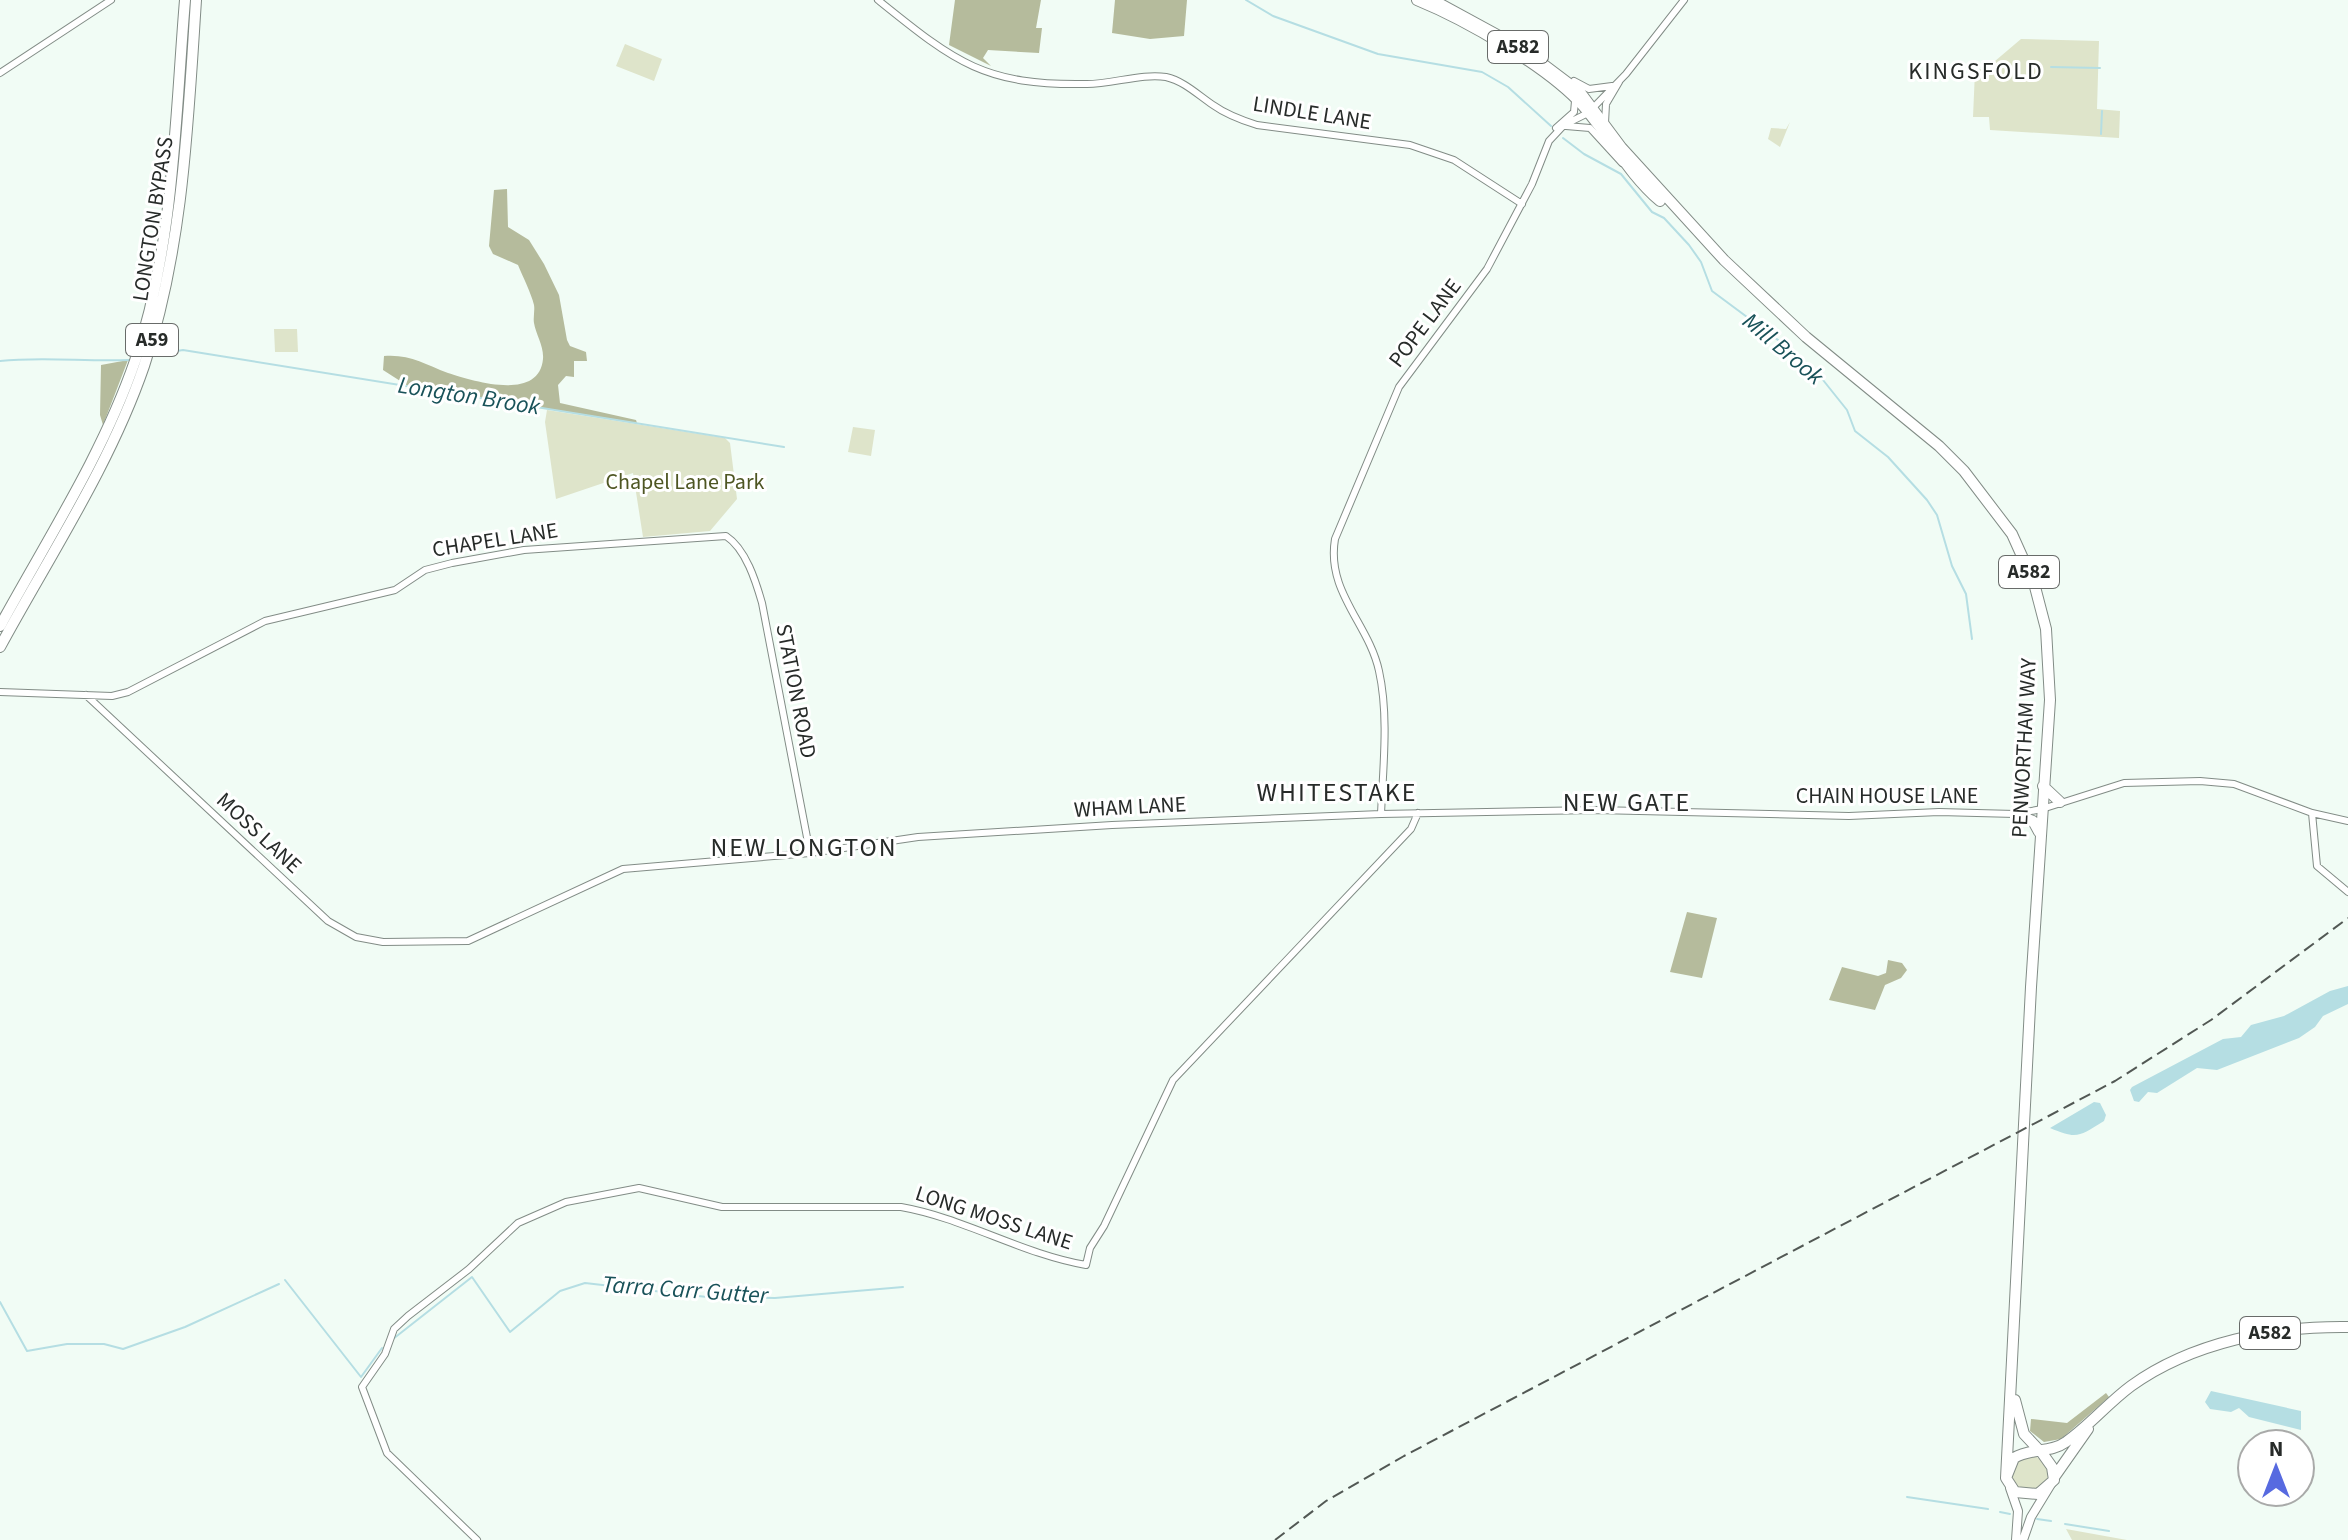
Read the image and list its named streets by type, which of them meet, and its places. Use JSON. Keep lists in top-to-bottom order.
{
  "streets": {
    "highway": [
      "A582",
      "LONGTON BYPASS",
      "A59",
      "PENWORTHAM WAY"
    ],
    "street": [
      "LINDLE LANE",
      "POPE LANE",
      "CHAPEL LANE",
      "STATION ROAD",
      "CHAIN HOUSE LANE",
      "WHAM LANE",
      "MOSS LANE",
      "LONG MOSS LANE"
    ]
  },
  "crossings": [
    ["A582", "POPE LANE"],
    ["A582", "PENWORTHAM WAY"],
    ["LINDLE LANE", "POPE LANE"],
    ["POPE LANE", "PENWORTHAM WAY"],
    ["POPE LANE", "WHAM LANE"],
    ["CHAPEL LANE", "STATION ROAD"],
    ["CHAPEL LANE", "MOSS LANE"],
    ["STATION ROAD", "WHAM LANE"],
    ["PENWORTHAM WAY", "CHAIN HOUSE LANE"],
    ["CHAIN HOUSE LANE", "WHAM LANE"],
    ["WHAM LANE", "MOSS LANE"],
    ["WHAM LANE", "LONG MOSS LANE"]
  ],
  "districts": [
    "KINGSFOLD",
    "WHITESTAKE",
    "NEW GATE",
    "NEW LONGTON"
  ],
  "water": ["Mill Brook", "Longton Brook", "Tarra Carr Gutter"],
  "parks": ["Chapel Lane Park"],
  "north": "top"
}
